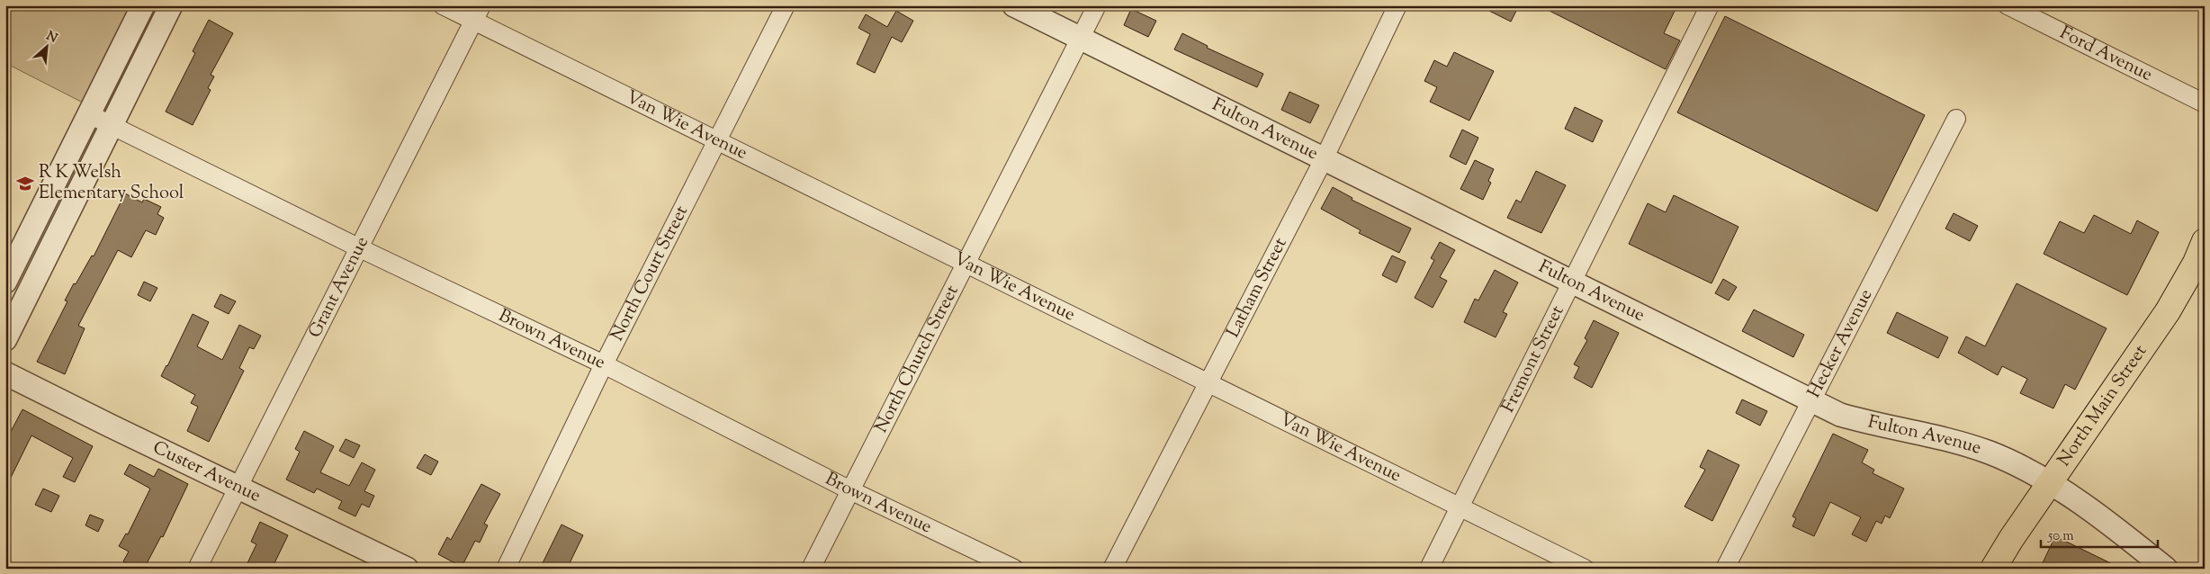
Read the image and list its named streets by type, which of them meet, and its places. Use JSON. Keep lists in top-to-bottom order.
{
  "streets": {
    "main road": ["North Main Street"],
    "street": [
      "Ford Avenue",
      "Van Wie Avenue",
      "Fulton Avenue",
      "North Court Street",
      "Grant Avenue",
      "Latham Street",
      "Brown Avenue",
      "Hecker Avenue",
      "North Church Street",
      "Fremont Street",
      "Custer Avenue"
    ]
  },
  "crossings": [
    ["Van Wie Avenue", "North Court Street"],
    ["Van Wie Avenue", "Grant Avenue"],
    ["Van Wie Avenue", "Latham Street"],
    ["Van Wie Avenue", "North Church Street"],
    ["Van Wie Avenue", "Fremont Street"],
    ["Fulton Avenue", "Latham Street"],
    ["Fulton Avenue", "Hecker Avenue"],
    ["Fulton Avenue", "North Church Street"],
    ["Fulton Avenue", "Fremont Street"],
    ["Fulton Avenue", "North Main Street"],
    ["North Court Street", "Brown Avenue"],
    ["Grant Avenue", "Brown Avenue"],
    ["Grant Avenue", "Custer Avenue"],
    ["Brown Avenue", "North Church Street"]
  ],
  "places": {
    "school or university": ["R K Welsh Elementary School"]
  },
  "scale_bar": "50 m",
  "north": "top right"
}
